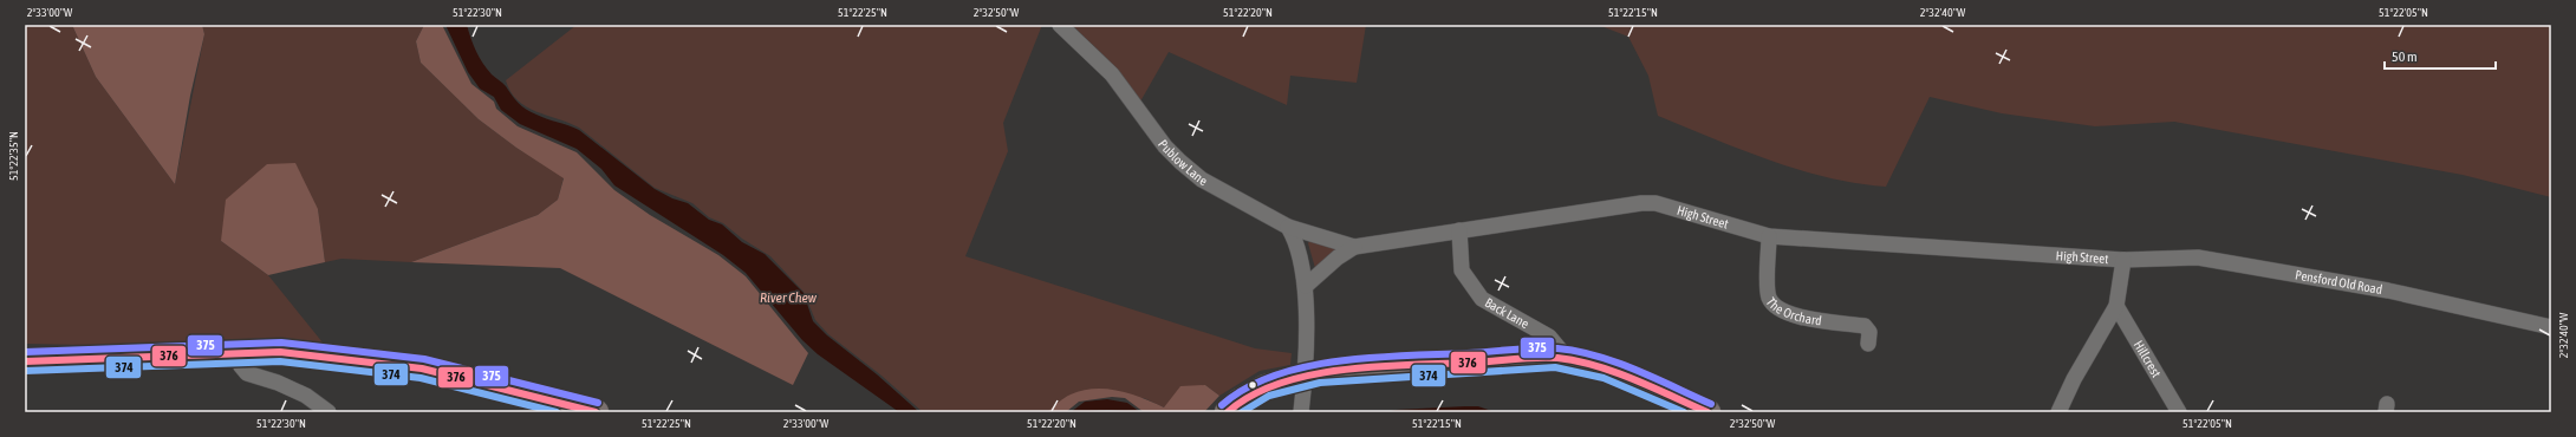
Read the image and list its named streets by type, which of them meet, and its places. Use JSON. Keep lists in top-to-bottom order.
{
  "streets": {
    "street": [
      "Publow Lane",
      "High Street",
      "Pensford Old Road",
      "The Orchard",
      "Back Lane",
      "Hillcrest"
    ]
  },
  "crossings": [
    ["Publow Lane", "High Street"],
    ["High Street", "Pensford Old Road"],
    ["High Street", "The Orchard"],
    ["High Street", "Back Lane"]
  ],
  "water": ["River Chew"],
  "lines": ["transit line 375", "transit line 376", "transit line 374"],
  "scale_bar": "50 m",
  "coordinates": [
    "2°33'00\"W",
    "51°22'30\"N",
    "51°22'25\"N",
    "2°32'50\"W",
    "51°22'20\"N",
    "51°22'15\"N",
    "2°32'40\"W",
    "51°22'05\"N",
    "51°22'35\"N"
  ]
}
